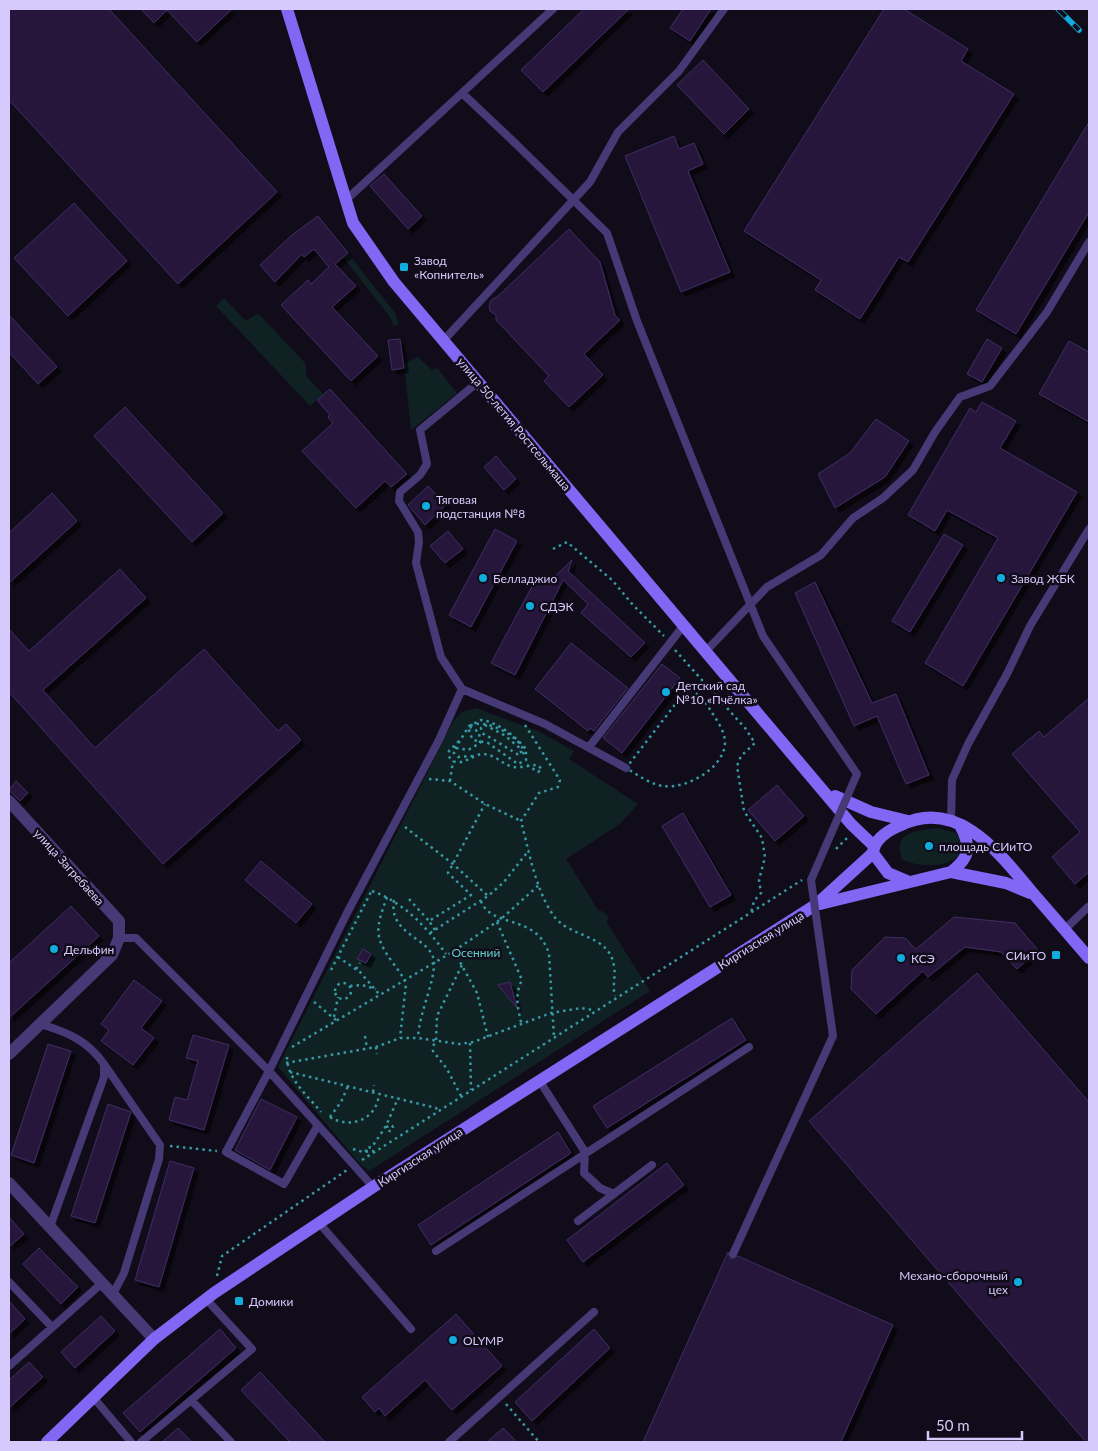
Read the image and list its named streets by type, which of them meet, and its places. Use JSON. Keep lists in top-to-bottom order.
{
  "streets": {
    "main road": ["улица 50-летия Ростсельмаша", "Киргизская улица"],
    "street": ["улица Загребаева"]
  },
  "parks": ["Осенний"],
  "places": {
    "transit": ["Завод «Копнитель»", "СИиТО", "Домики"],
    "other": [
      "Тяговая подстанция №8",
      "Белладжио",
      "Завод ЖБК",
      "СДЭК",
      "Детский сад №10 «Пчёлка»",
      "площадь СИиТО",
      "Дельфин",
      "КСЭ",
      "Механо-сборочный цех",
      "OLYMP"
    ]
  },
  "scale_bar": "50 m"
}
